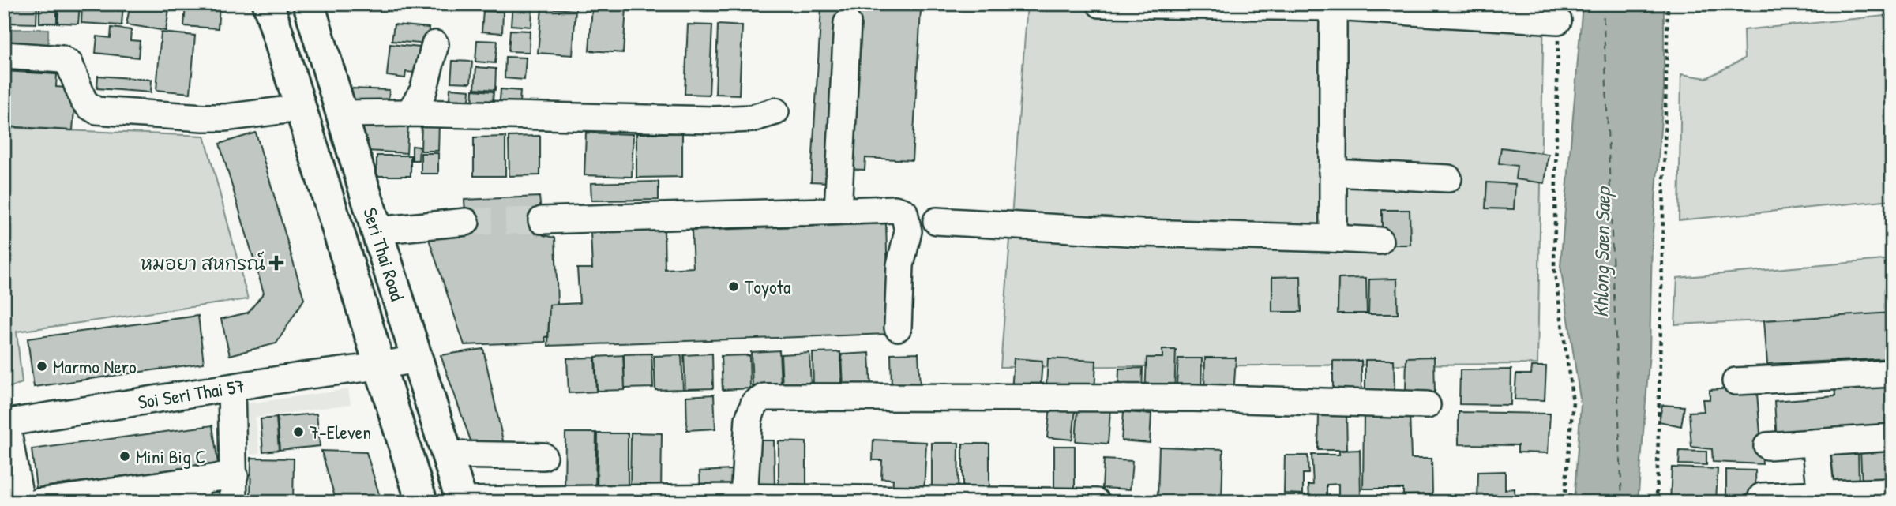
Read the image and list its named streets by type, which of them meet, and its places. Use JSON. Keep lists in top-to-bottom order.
{
  "streets": {
    "main road": ["Seri Thai Road"],
    "street": ["Soi Seri Thai 57"]
  },
  "crossings": [
    ["Seri Thai Road", "Soi Seri Thai 57"]
  ],
  "water": ["Khlong Saen Saep"],
  "places": {
    "health": ["หมอยา สหกรณ์"],
    "other": [
      "Toyota",
      "Marmo Nero",
      "7-Eleven",
      "Mini Big C"
    ]
  }
}
